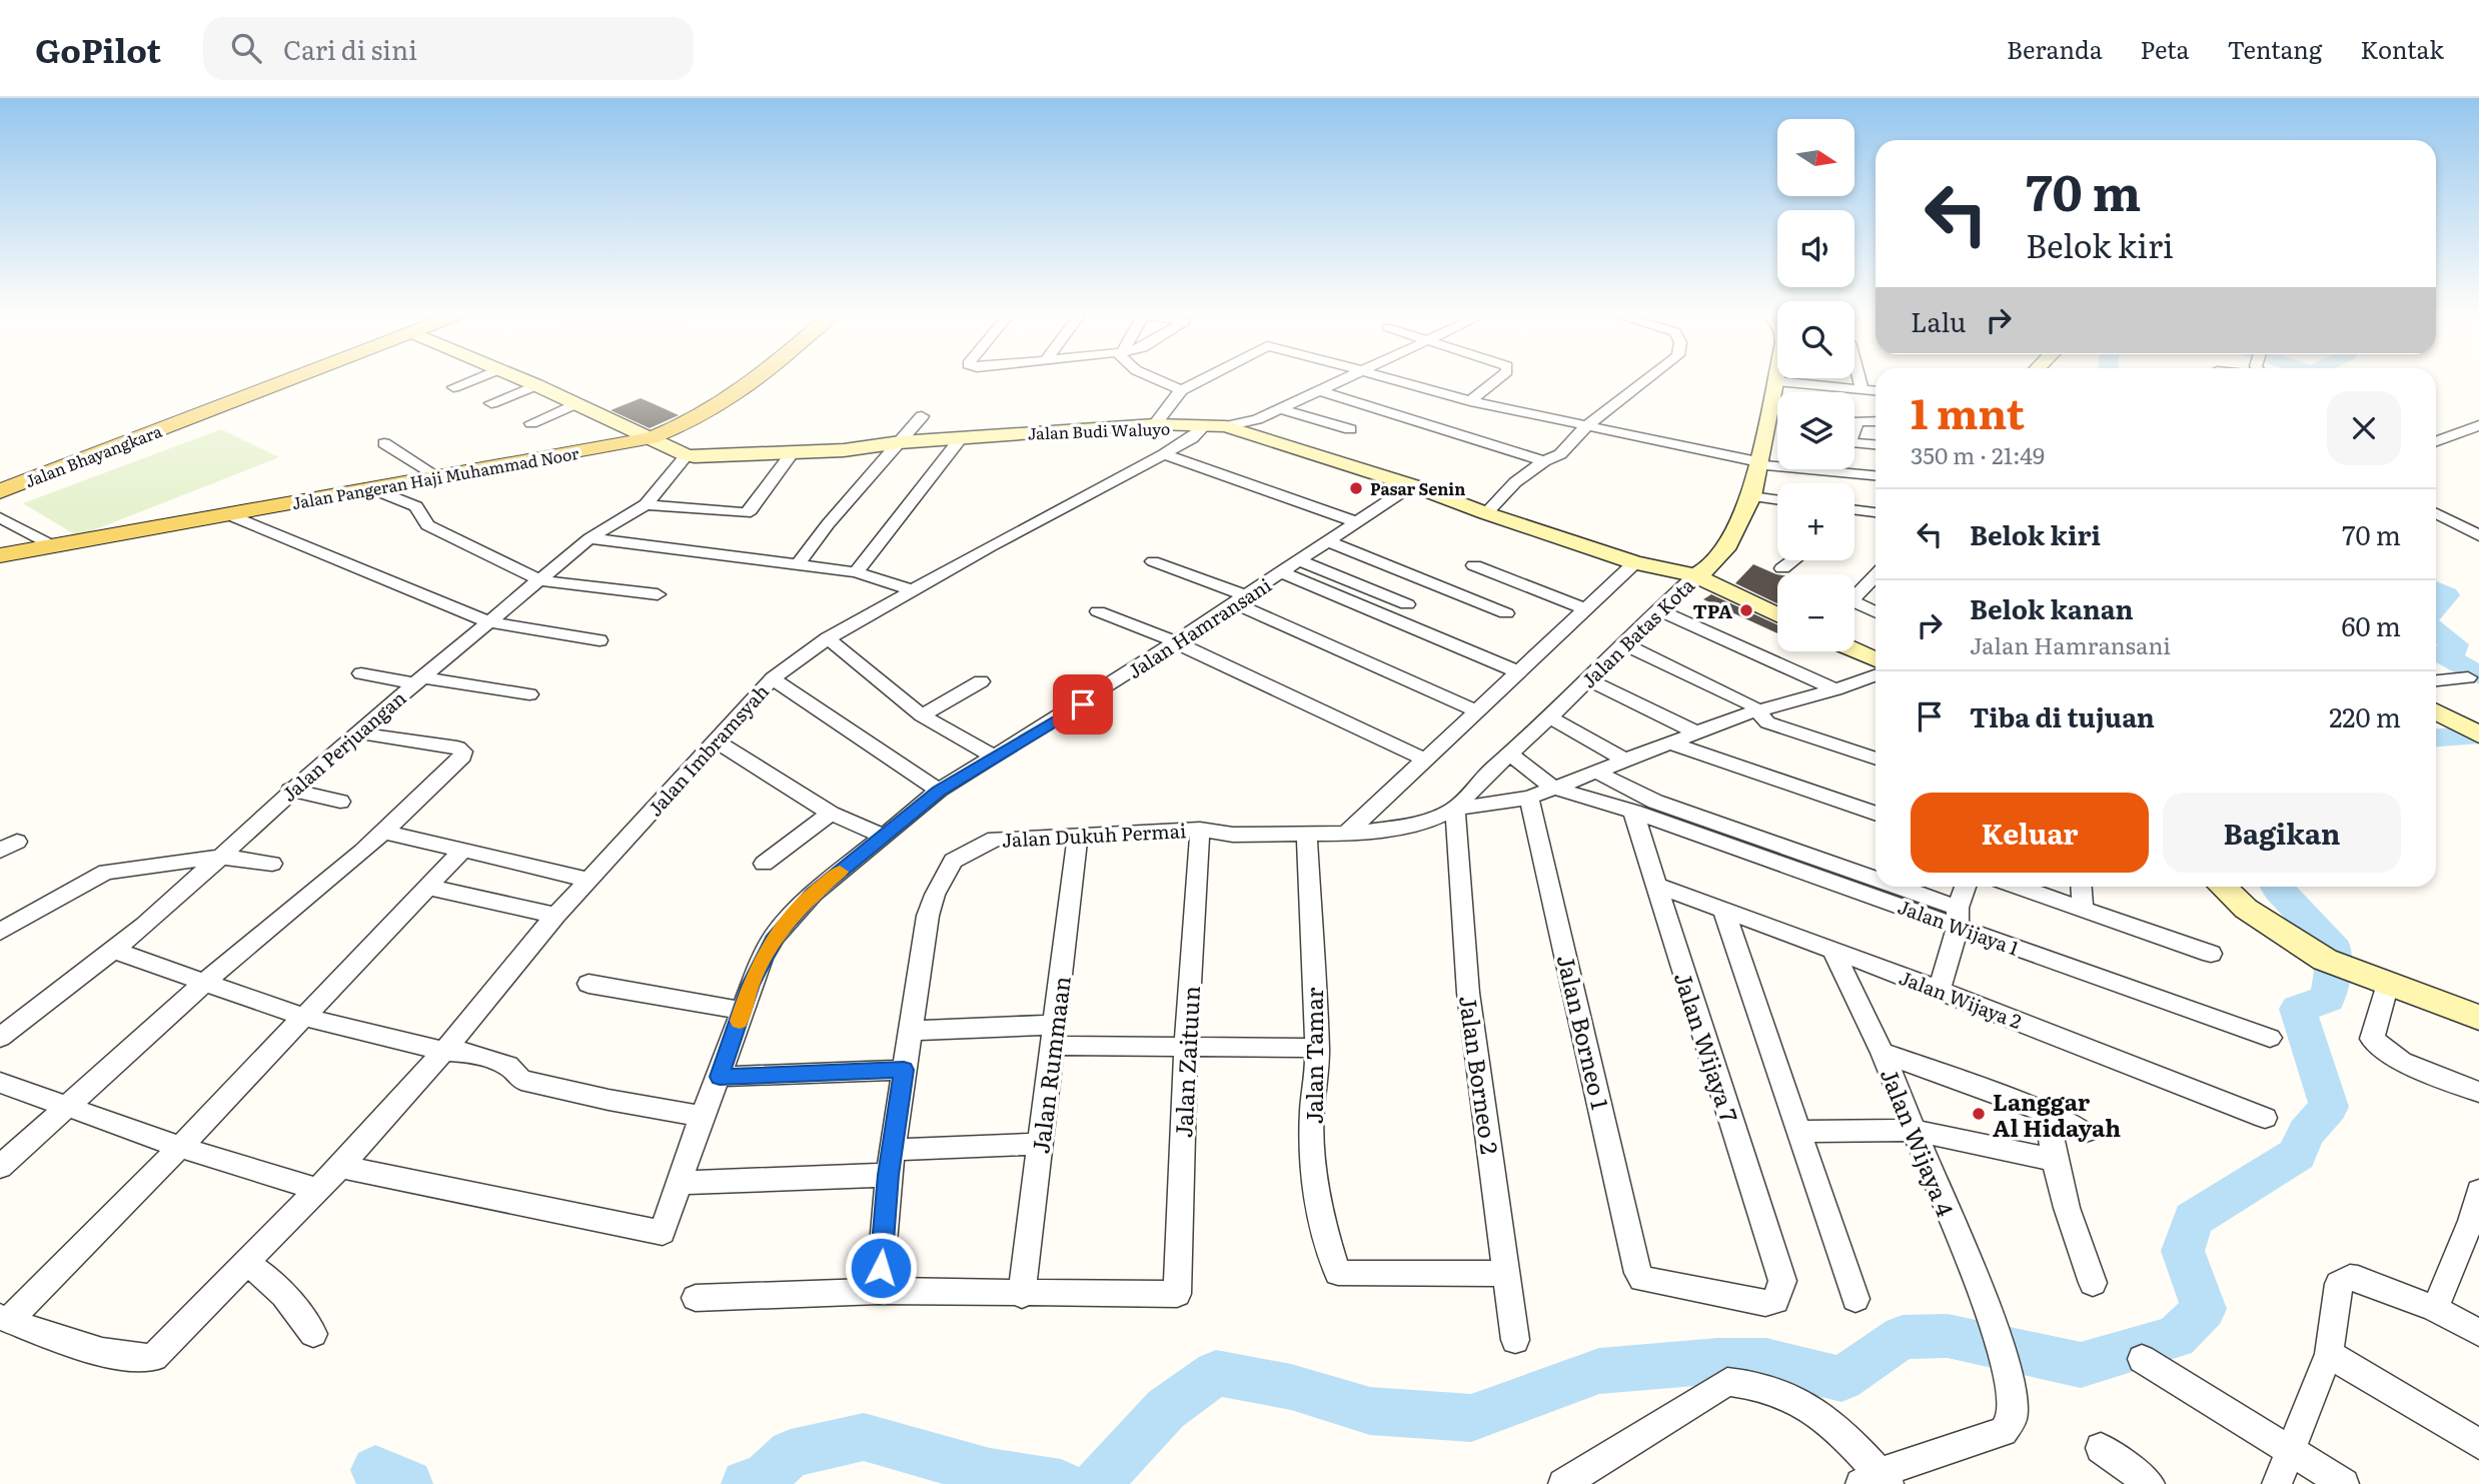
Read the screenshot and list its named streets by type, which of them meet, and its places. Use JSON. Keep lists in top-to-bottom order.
{
  "streets": {
    "main road": ["Jalan Bhayangkara", "Jalan Pangeran Haji Muhammad Noor"],
    "street": [
      "Jalan Budi Waluyo",
      "Jalan Hamransani",
      "Jalan Batas Kota",
      "Jalan Perjuangan",
      "Jalan Imbramsyah",
      "Jalan Dukuh Permai",
      "Jalan Wijaya 1",
      "Jalan Wijaya 2",
      "Jalan Borneo 1",
      "Jalan Wijaya 7",
      "Jalan Tamar",
      "Jalan Zaituun",
      "Jalan Rummaan",
      "Jalan Borneo 2",
      "Jalan Wijaya 4"
    ]
  },
  "crossings": [
    ["Jalan Budi Waluyo", "Jalan Pangeran Haji Muhammad Noor"],
    ["Jalan Budi Waluyo", "Jalan Hamransani"],
    ["Jalan Budi Waluyo", "Jalan Batas Kota"],
    ["Jalan Budi Waluyo", "Jalan Perjuangan"],
    ["Jalan Budi Waluyo", "Jalan Imbramsyah"],
    ["Jalan Hamransani", "Jalan Imbramsyah"],
    ["Jalan Batas Kota", "Jalan Dukuh Permai"],
    ["Jalan Batas Kota", "Jalan Borneo 2"],
    ["Jalan Dukuh Permai", "Jalan Tamar"],
    ["Jalan Dukuh Permai", "Jalan Zaituun"],
    ["Jalan Dukuh Permai", "Jalan Rummaan"],
    ["Jalan Wijaya 1", "Jalan Wijaya 7"],
    ["Jalan Wijaya 2", "Jalan Wijaya 7"],
    ["Jalan Wijaya 2", "Jalan Wijaya 4"],
    ["Jalan Borneo 1", "Jalan Wijaya 7"],
    ["Jalan Tamar", "Jalan Borneo 2"],
    ["Jalan Zaituun", "Jalan Rummaan"]
  ],
  "places": ["Pasar Senin", "TPA", "Langgar Al Hidayah"],
  "north": "right",
  "page": {
    "header": "GoPilot",
    "search": "Cari di sini",
    "nav": [
      "Beranda",
      "Peta",
      "Tentang",
      "Kontak"
    ],
    "map_buttons": ["+", "−"],
    "turn": ["70 m", "Belok kiri"],
    "then": "Lalu",
    "heading": ["1 mnt", "350 m · 21:49"],
    "list": [
      {
        "name": "Belok kiri",
        "value": "70 m"
      },
      {
        "name": "Belok kanan",
        "note": "Jalan Hamransani",
        "value": "60 m"
      },
      {
        "name": "Tiba di tujuan",
        "value": "220 m"
      }
    ],
    "buttons": ["Keluar", "Bagikan"]
  }
}
